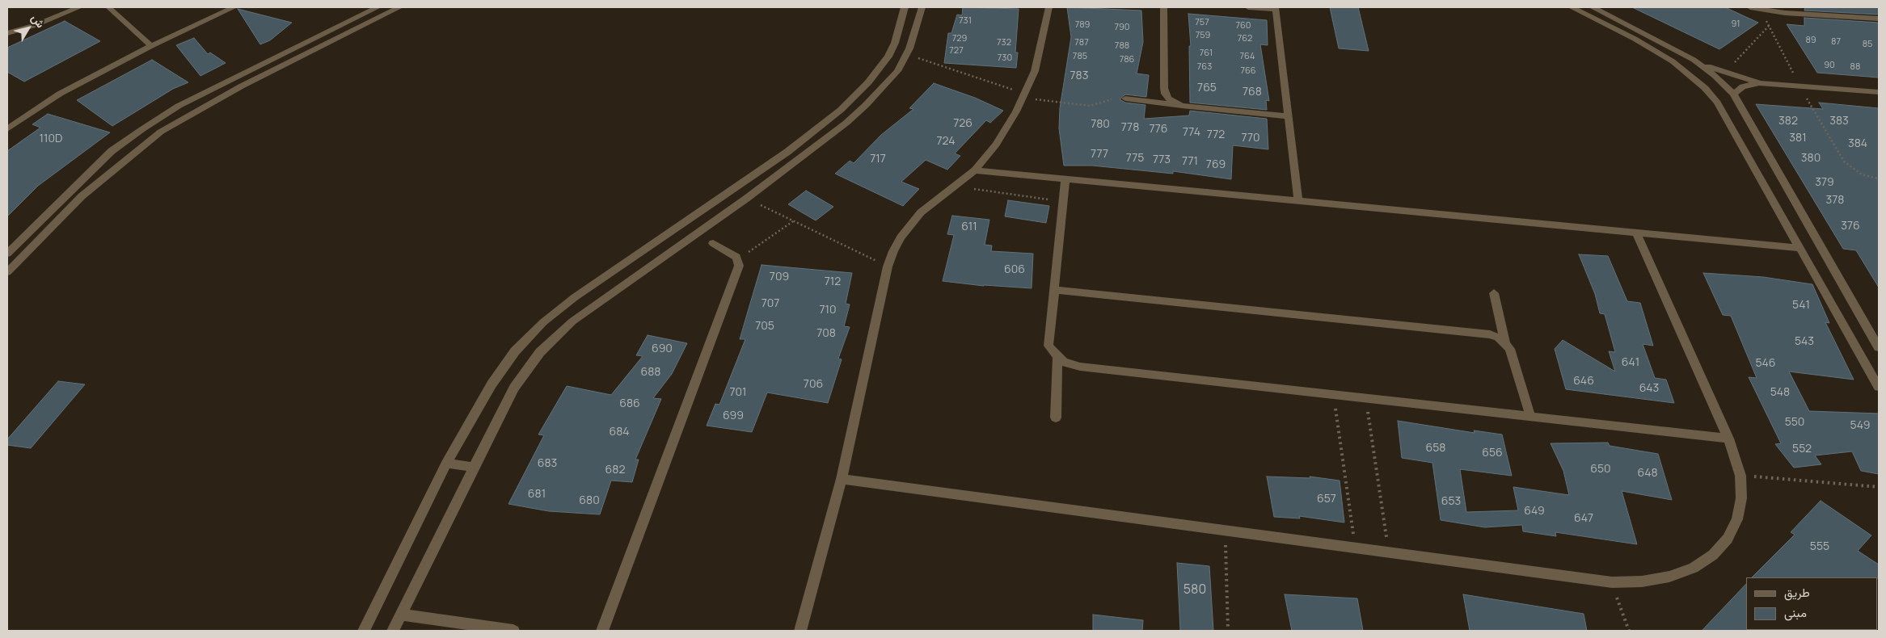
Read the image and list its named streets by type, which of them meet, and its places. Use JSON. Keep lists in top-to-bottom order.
{
  "house_numbers": [
    "731",
    "757",
    "91",
    "789",
    "760",
    "790",
    "759",
    "729",
    "762",
    "89",
    "87",
    "732",
    "787",
    "85",
    "788",
    "727",
    "761",
    "785",
    "764",
    "730",
    "786",
    "90",
    "763",
    "88",
    "766",
    "783",
    "765",
    "768",
    "382",
    "383",
    "726",
    "780",
    "778",
    "776",
    "774",
    "772",
    "770",
    "381",
    "110D",
    "724",
    "384",
    "777",
    "775",
    "380",
    "717",
    "773",
    "771",
    "769",
    "379",
    "378",
    "376",
    "611",
    "606",
    "709",
    "712",
    "707",
    "541",
    "710",
    "705",
    "708",
    "543",
    "690",
    "641",
    "546",
    "688",
    "646",
    "706",
    "643",
    "701",
    "548",
    "686",
    "699",
    "550",
    "549",
    "684",
    "658",
    "552",
    "656",
    "683",
    "650",
    "682",
    "648",
    "681",
    "657",
    "680",
    "653",
    "649",
    "647",
    "555",
    "580"
  ],
  "legend": ["طريق", "مبنى"],
  "north": "top right"
}
